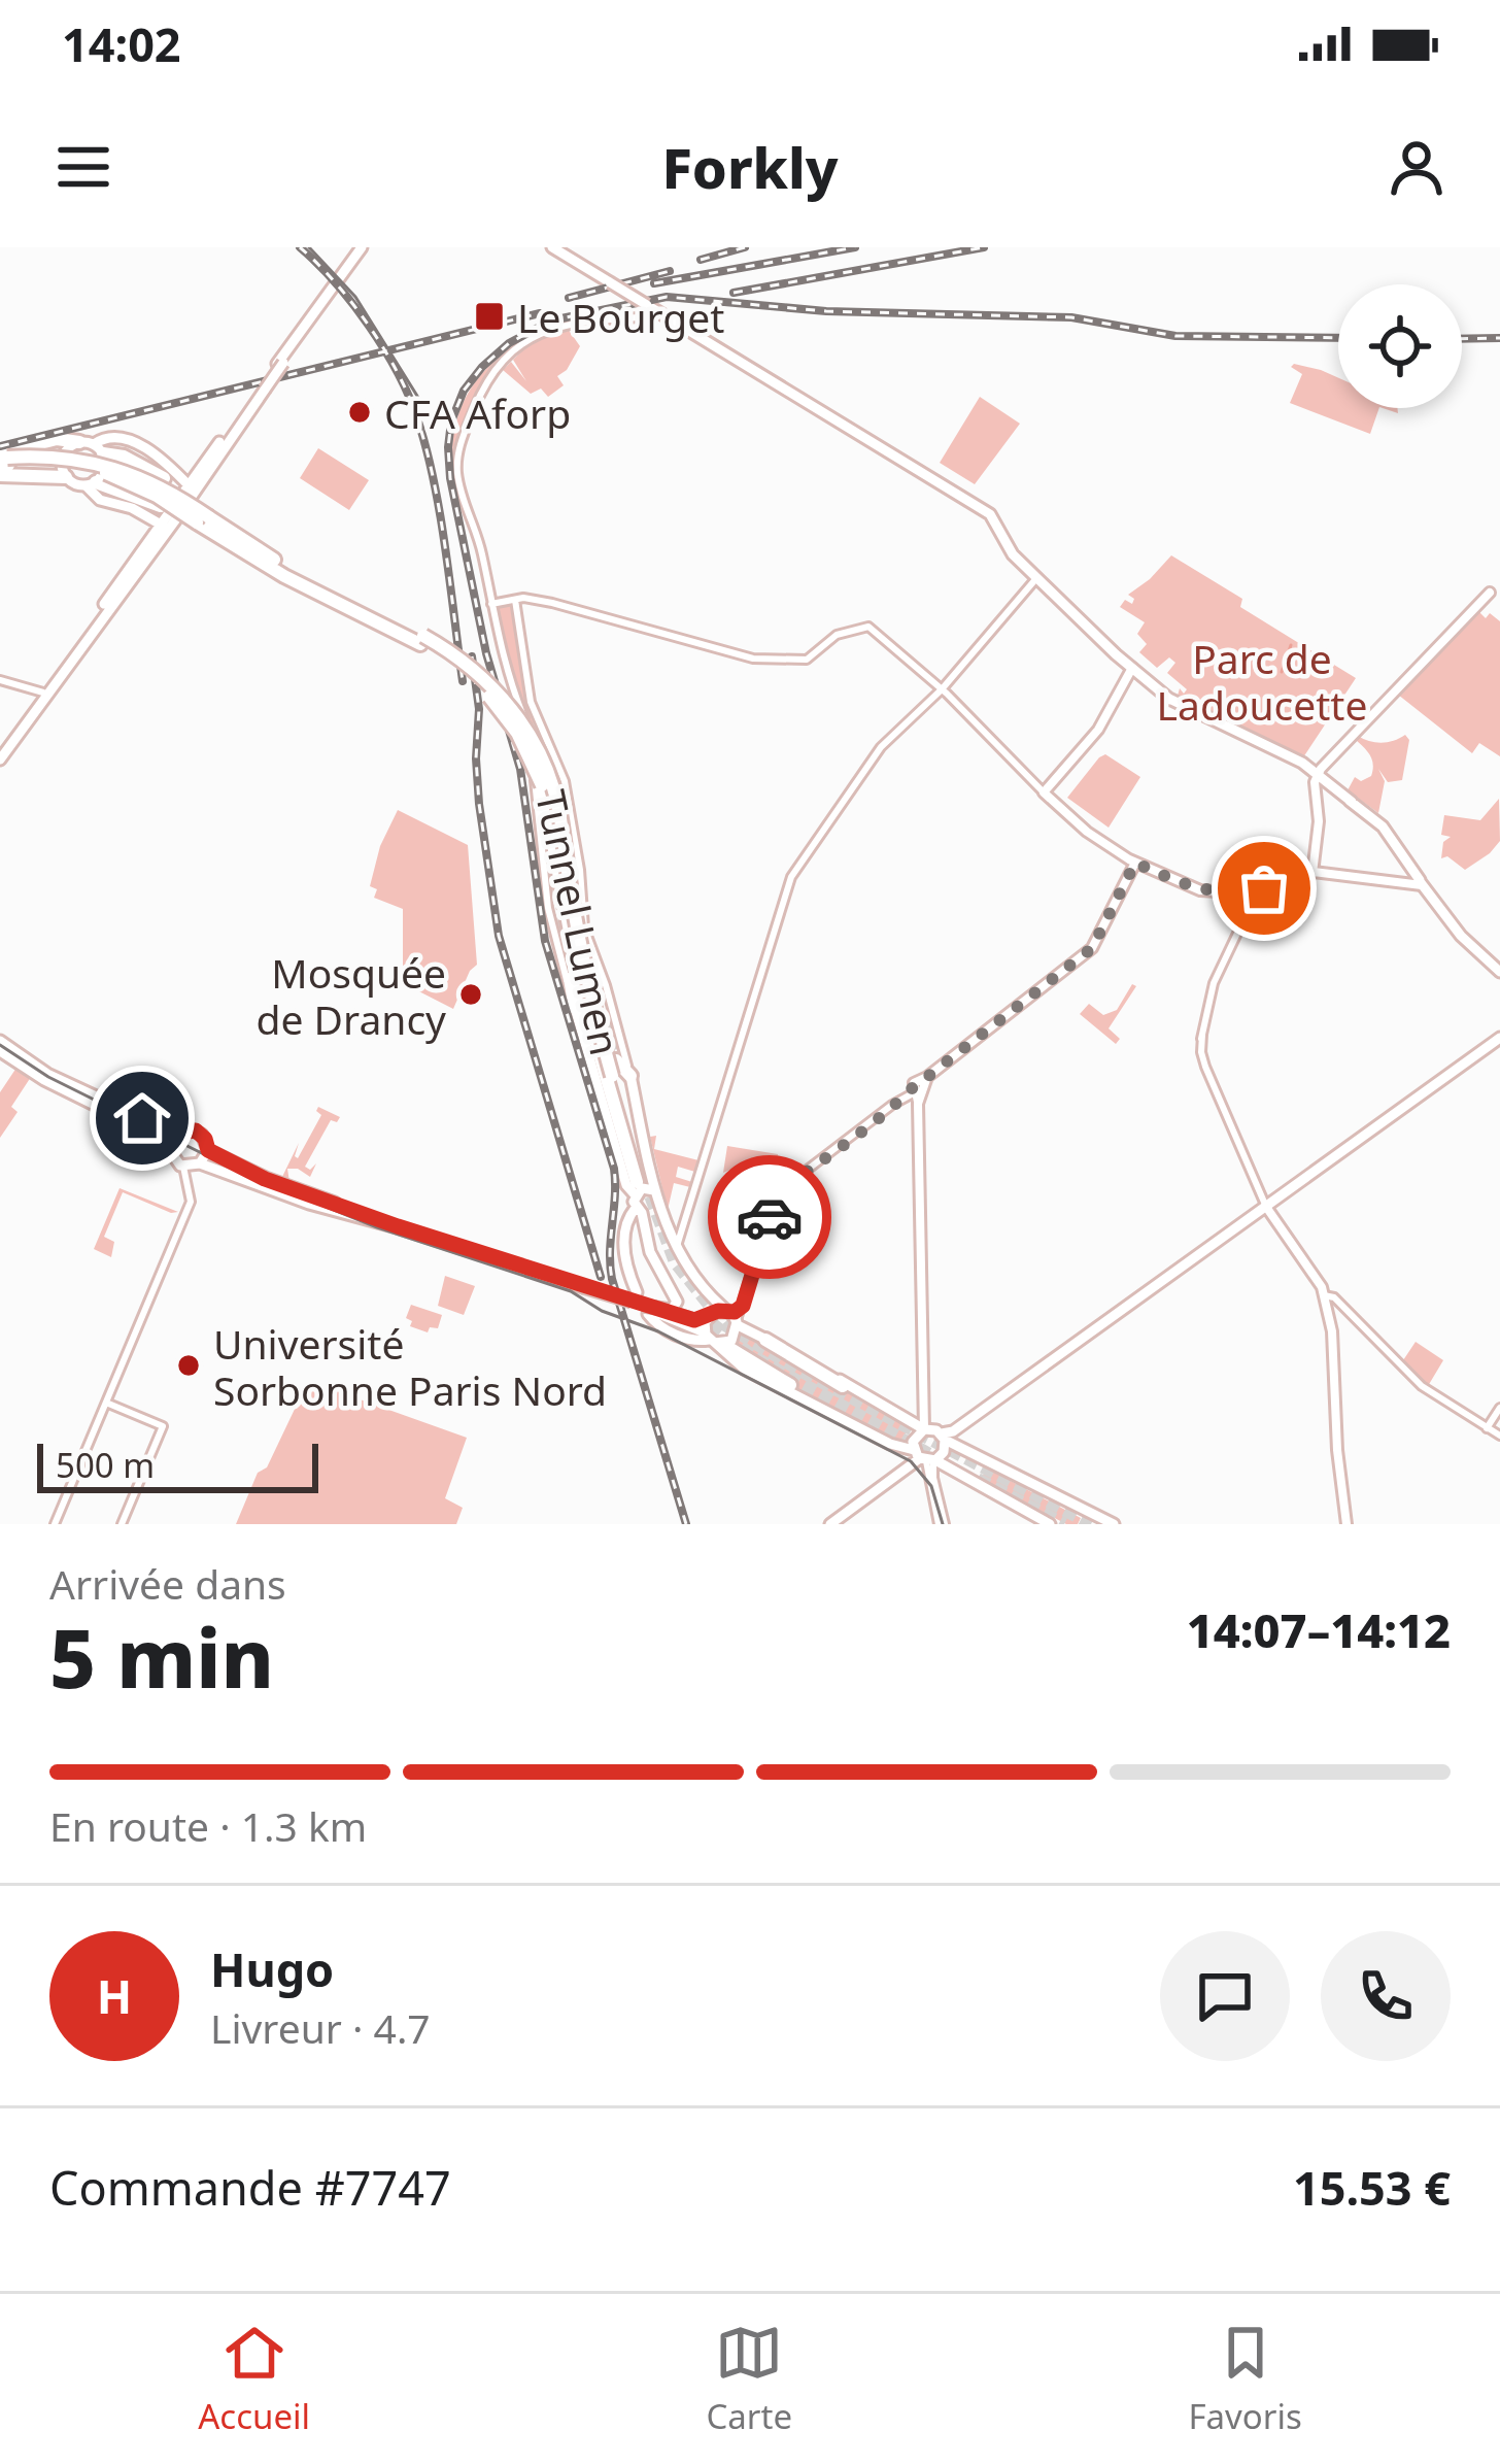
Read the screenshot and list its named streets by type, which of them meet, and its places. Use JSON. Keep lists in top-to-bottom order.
{
  "streets": {
    "highway": ["Tunnel Lumen"]
  },
  "parks": ["Parc de Ladoucette"],
  "places": {
    "transit": ["Le Bourget"],
    "other": ["CFA Aforp", "Mosquée de Drancy", "Université Sorbonne Paris Nord"]
  },
  "scale_bar": "500 m",
  "page": {
    "status": "14:02",
    "header": "Forkly",
    "scale": "500 m",
    "heading": ["5 min", "Arrivée dans", "14:07–14:12"],
    "panel": [
      "Hugo",
      "Livreur · 4.7",
      "Commande #7747",
      "15.53 €"
    ],
    "bar": "En route · 1.3 km",
    "round": "H",
    "tabs": ["Accueil", "Carte", "Favoris"]
  }
}
